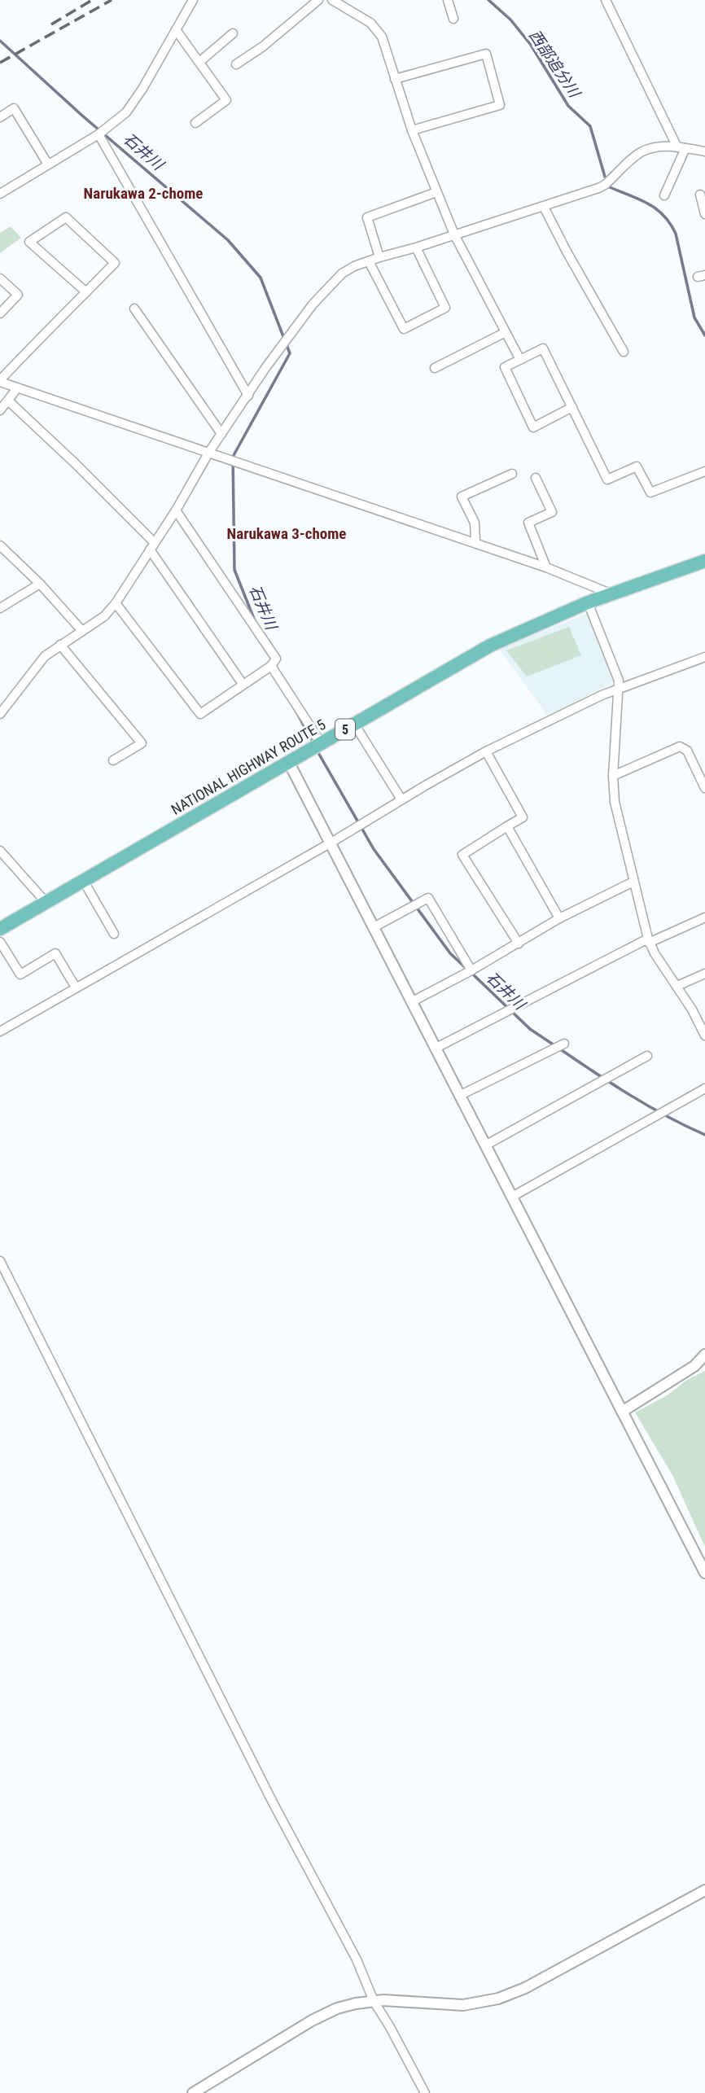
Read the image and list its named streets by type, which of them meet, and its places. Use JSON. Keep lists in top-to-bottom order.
{
  "streets": {
    "highway": ["5", "NATIONAL HIGHWAY ROUTE 5"]
  },
  "districts": ["Narukawa 2-chome", "Narukawa 3-chome"],
  "water": ["西部追分川", "石井川"]
}
